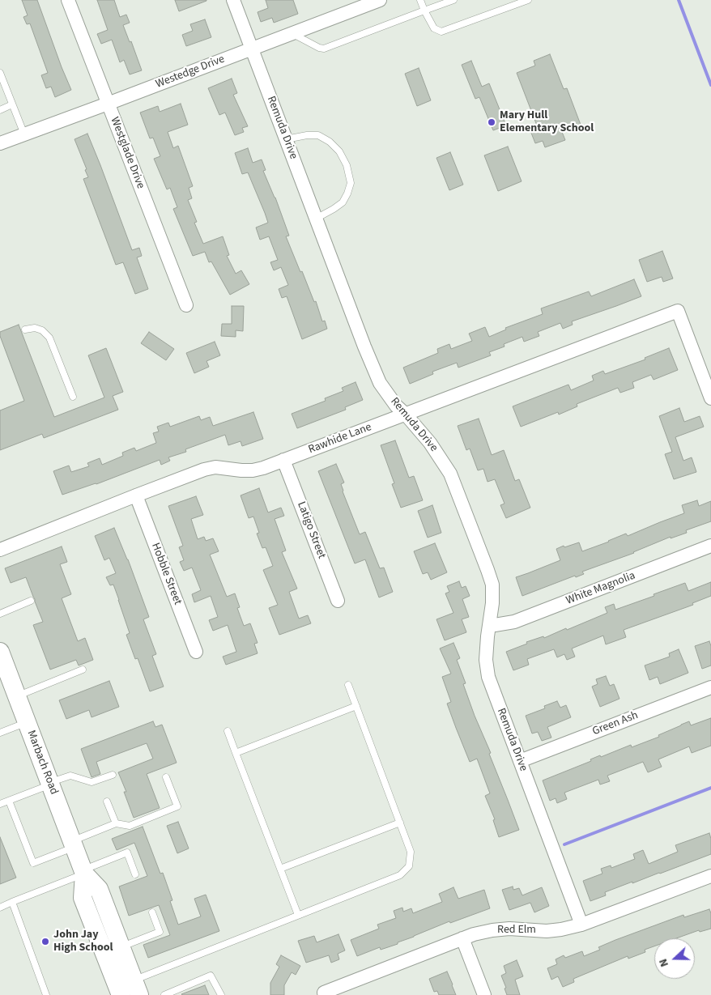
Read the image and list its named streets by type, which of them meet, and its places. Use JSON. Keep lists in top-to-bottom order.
{
  "streets": {
    "main road": ["Marbach Road"],
    "street": [
      "Westedge Drive",
      "Remuda Drive",
      "Westglade Drive",
      "Rawhide Lane",
      "Latigo Street",
      "Hobble Street",
      "White Magnolia",
      "Green Ash",
      "Red Elm"
    ]
  },
  "crossings": [
    ["Westedge Drive", "Remuda Drive"],
    ["Westedge Drive", "Westglade Drive"],
    ["Remuda Drive", "Rawhide Lane"],
    ["Remuda Drive", "White Magnolia"],
    ["Remuda Drive", "Green Ash"],
    ["Remuda Drive", "Red Elm"],
    ["Rawhide Lane", "Latigo Street"],
    ["Rawhide Lane", "Hobble Street"]
  ],
  "places": ["Mary Hull Elementary School", "John Jay High School"],
  "north": "left"
}
